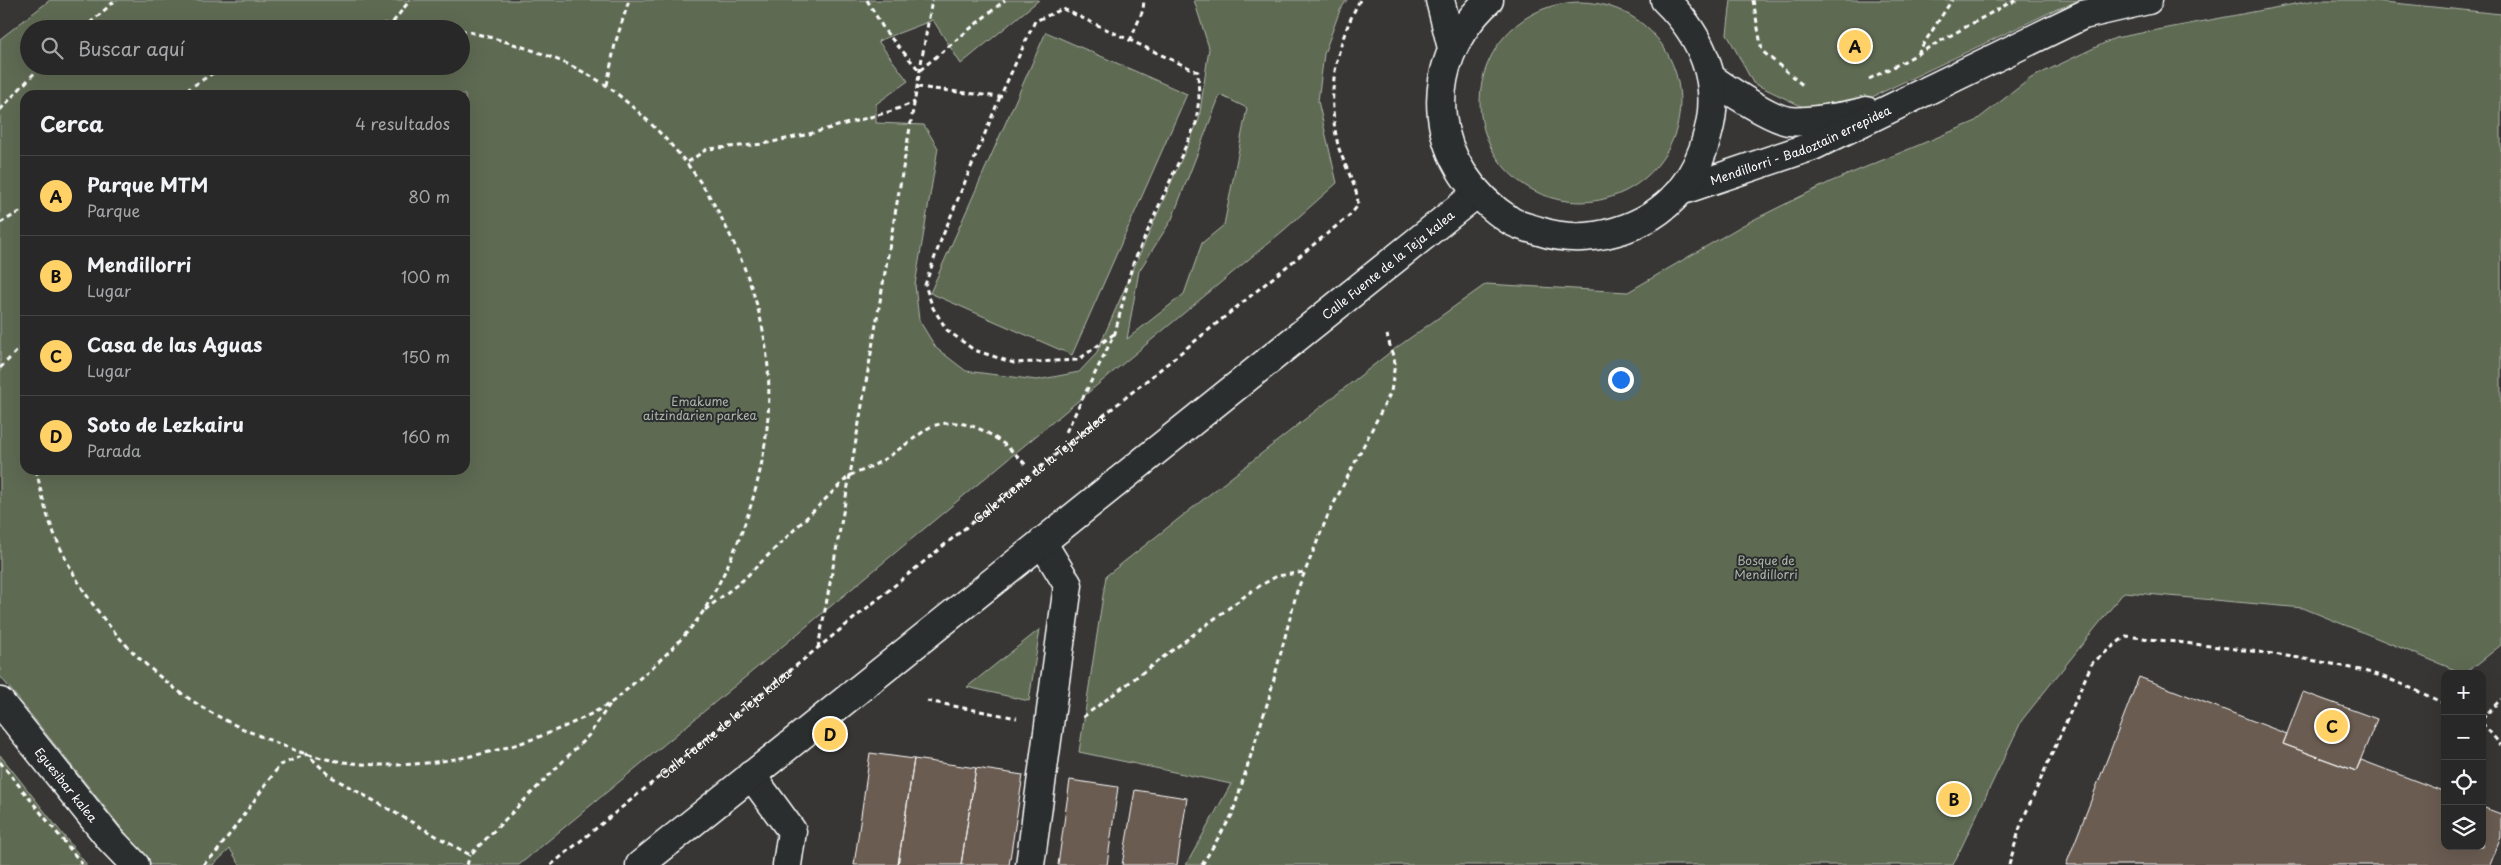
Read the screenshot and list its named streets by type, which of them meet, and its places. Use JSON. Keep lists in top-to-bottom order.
{
  "streets": {
    "street": ["Mendillorri - Badoztain errepidea", "Calle Fuente de la Teja kalea", "Eguesibar kalea"]
  },
  "parks": ["Emakume aitzindarien parkea", "Bosque de Mendillorri"],
  "page": {
    "search": "Buscar aquí",
    "pins": [
      "A",
      "C",
      "D",
      "B"
    ],
    "heading": ["Cerca", "4 resultados"],
    "list": [
      {
        "mark": "A",
        "name": "Parque MTM",
        "note": "Parque",
        "value": "80 m"
      },
      {
        "mark": "B",
        "name": "Mendillorri",
        "note": "Lugar",
        "value": "100 m"
      },
      {
        "mark": "C",
        "name": "Casa de las Aguas",
        "note": "Lugar",
        "value": "150 m"
      },
      {
        "mark": "D",
        "name": "Soto de Lezkairu",
        "note": "Parada",
        "value": "160 m"
      }
    ],
    "map_buttons": ["+", "−"]
  }
}
